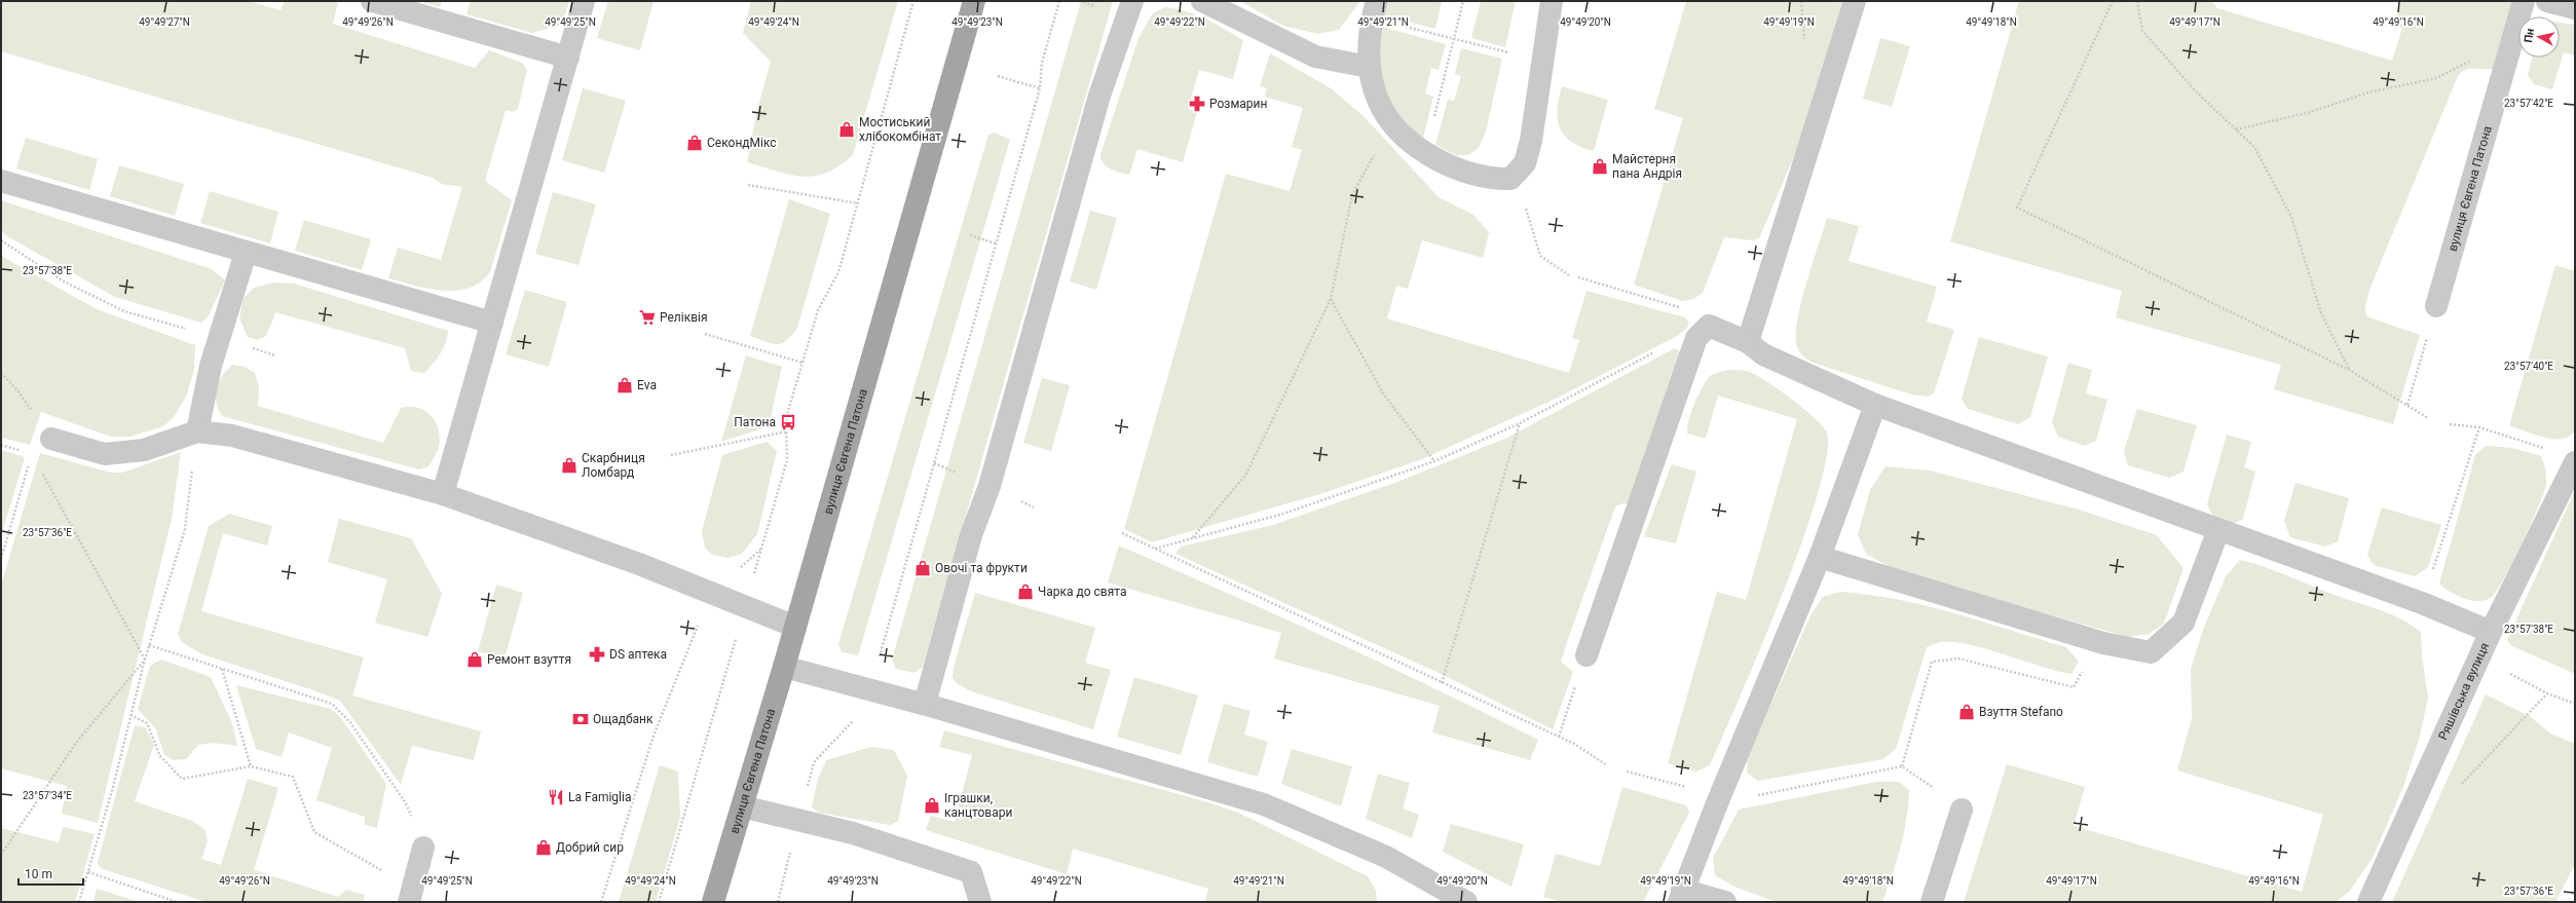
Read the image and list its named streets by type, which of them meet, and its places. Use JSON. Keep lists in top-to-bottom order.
{
  "streets": {
    "main road": ["вулиця Євгена Патона"],
    "lane": ["Ряшівська вулиця"]
  },
  "places": {
    "pharmacy": ["Розмарин", "DS аптека"],
    "shop": [
      "Мостиський хлібокомбінат",
      "СекондМікс",
      "Майстерня пана Андрія",
      "Eva",
      "Скарбниця Ломбард",
      "Овочі та фрукти",
      "Чарка до свята",
      "Ремонт взуття",
      "Взуття Stefano",
      "Іграшки, канцтовари",
      "Добрий сир"
    ],
    "supermarket": ["Реліквія"],
    "bus stop": ["Патона"],
    "bank": ["Ощадбанк"],
    "restaurant": ["La Famiglia"]
  },
  "scale_bar": "10 m",
  "north": "left",
  "coordinates": [
    "49°49'27\"N",
    "49°49'26\"N",
    "49°49'25\"N",
    "49°49'24\"N",
    "49°49'23\"N",
    "49°49'22\"N",
    "49°49'21\"N",
    "49°49'20\"N",
    "49°49'19\"N",
    "49°49'18\"N",
    "49°49'17\"N",
    "49°49'16\"N",
    "23°57'42\"E",
    "23°57'38\"E",
    "23°57'40\"E",
    "23°57'36\"E",
    "23°57'34\"E"
  ]
}
